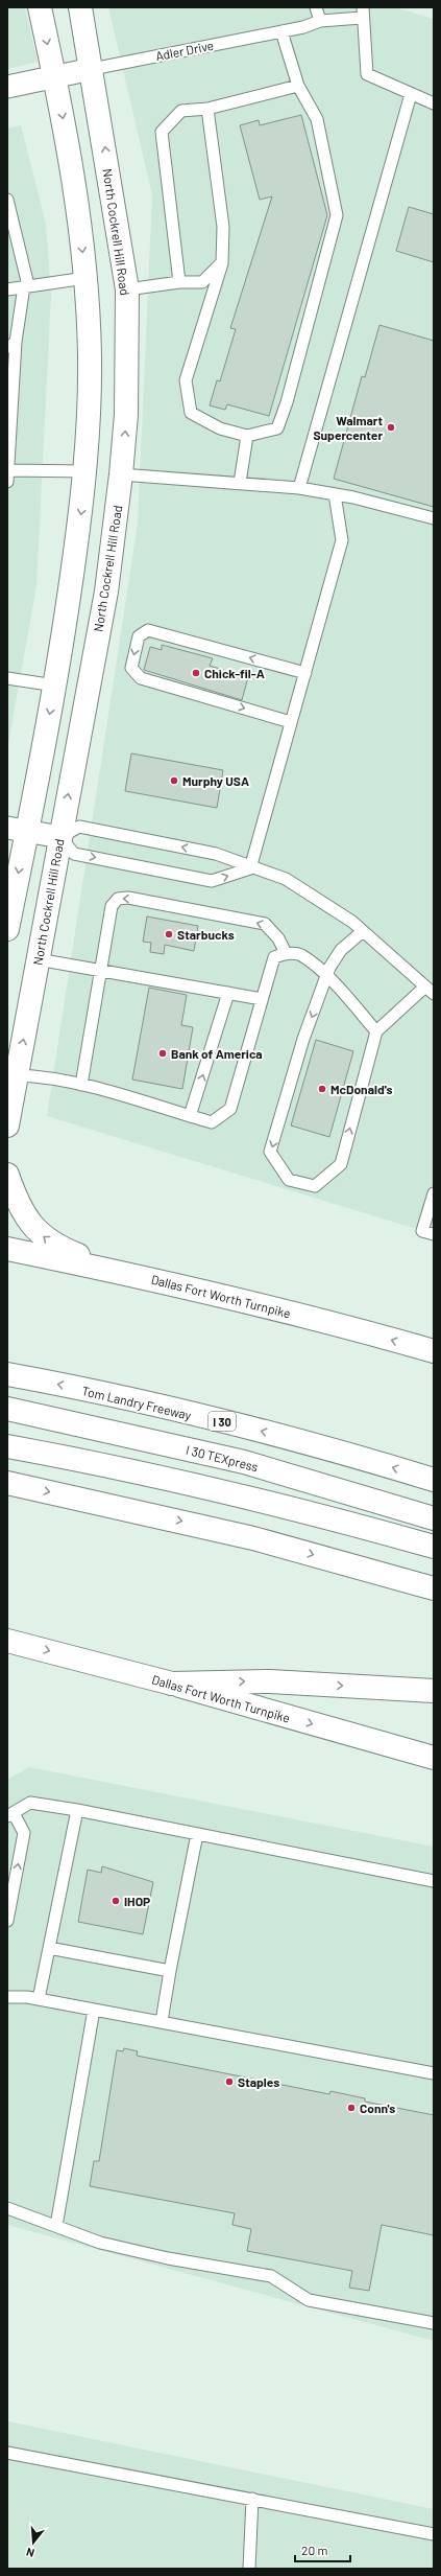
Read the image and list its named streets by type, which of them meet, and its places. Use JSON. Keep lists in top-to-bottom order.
{
  "streets": {
    "main road": [
      "North Cockrell Hill Road",
      "Dallas Fort Worth Turnpike",
      "Tom Landry Freeway",
      "I 30",
      "I 30 TEXpress"
    ],
    "street": ["Adler Drive"]
  },
  "crossings": [
    ["Adler Drive", "North Cockrell Hill Road"]
  ],
  "places": [
    "Walmart Supercenter",
    "Chick-fil-A",
    "Murphy USA",
    "Starbucks",
    "Bank of America",
    "McDonald's",
    "IHOP",
    "Staples",
    "Conn's"
  ],
  "scale_bar": "20 m",
  "north": "bottom"
}
